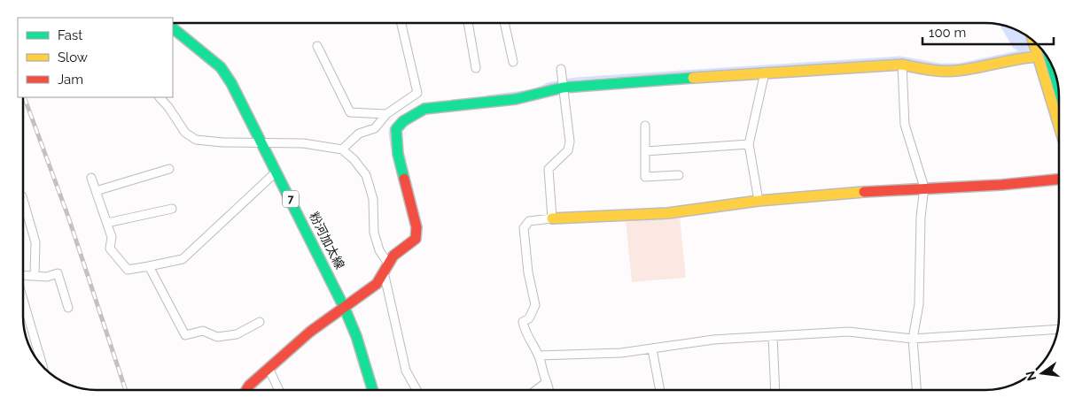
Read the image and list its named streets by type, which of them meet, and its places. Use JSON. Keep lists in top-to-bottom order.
{
  "streets": {
    "street": ["7", "粉河加太線"]
  },
  "legend": ["Fast", "Slow", "Jam"],
  "scale_bar": "100 m",
  "north": "left"
}
